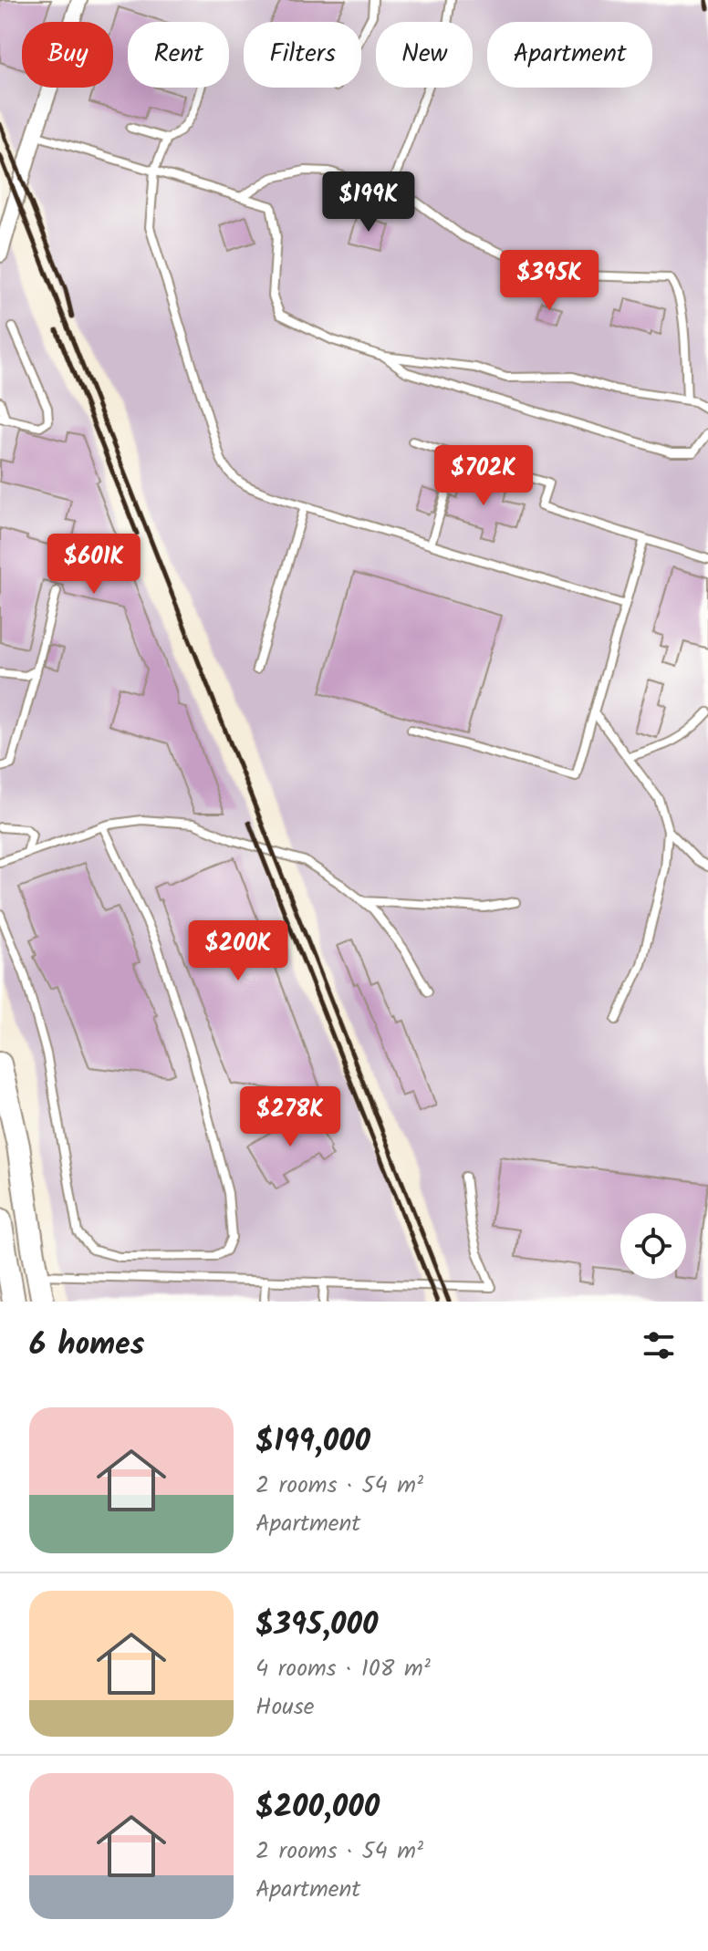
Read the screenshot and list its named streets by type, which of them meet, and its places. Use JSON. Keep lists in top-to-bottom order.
{
  "page": {
    "chip": [
      "Buy",
      "Rent",
      "Filters",
      "New",
      "Apartment"
    ],
    "price": [
      "$199K",
      "$395K",
      "$702K",
      "$601K",
      "$200K",
      "$278K"
    ],
    "heading": "6 homes",
    "list": [
      {
        "name": "$199,000",
        "note": "2 rooms · 54 m² · Apartment"
      },
      {
        "name": "$395,000",
        "note": "4 rooms · 108 m² · House"
      },
      {
        "name": "$200,000",
        "note": "2 rooms · 54 m² · Apartment"
      }
    ]
  }
}
